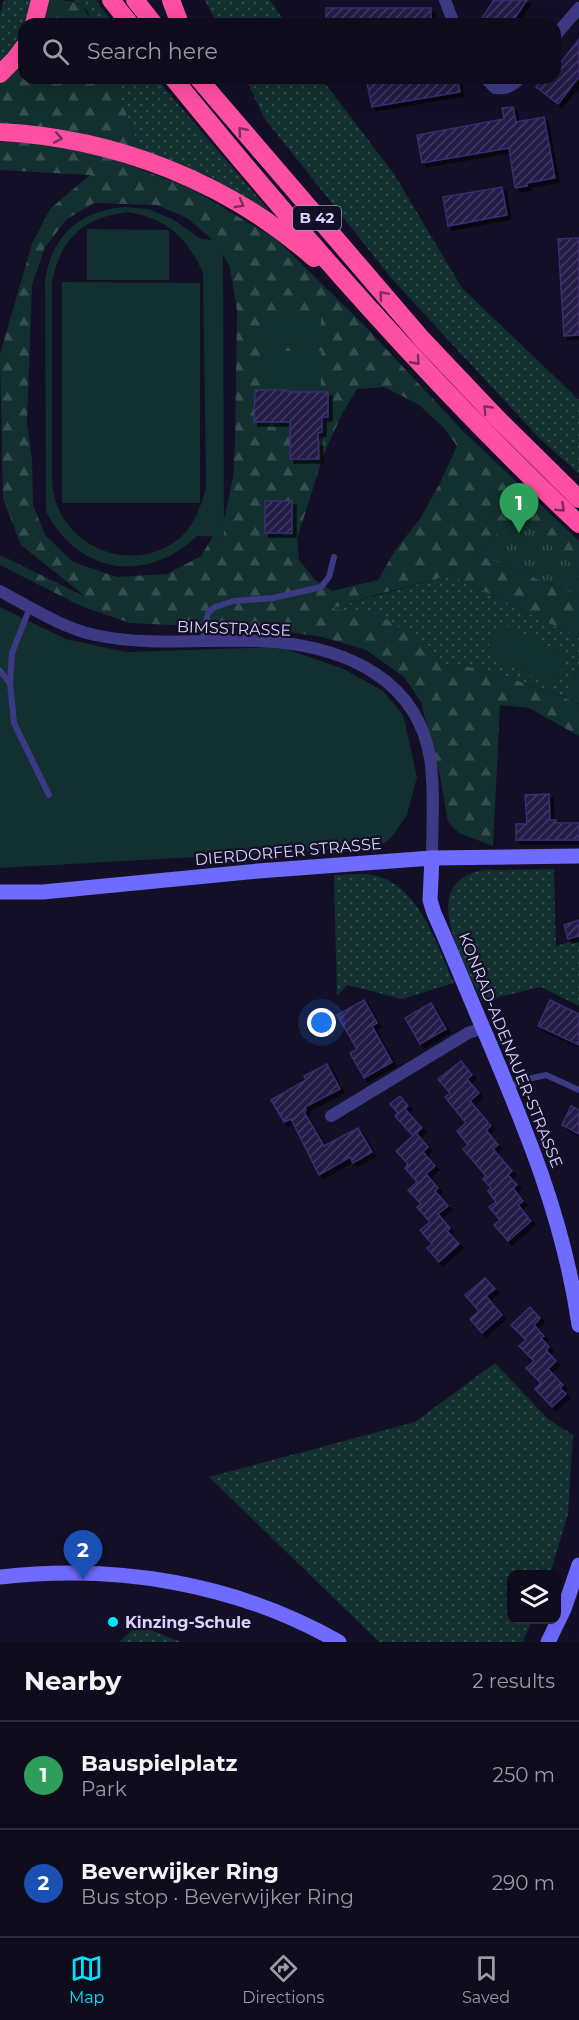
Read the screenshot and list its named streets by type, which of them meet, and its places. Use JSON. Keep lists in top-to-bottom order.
{
  "streets": {
    "highway": ["B 42"],
    "street": ["BIMSSTRASSE", "DIERDORFER STRASSE", "KONRAD-ADENAUER-STRASSE"]
  },
  "crossings": [
    ["BIMSSTRASSE", "DIERDORFER STRASSE"],
    ["BIMSSTRASSE", "KONRAD-ADENAUER-STRASSE"],
    ["DIERDORFER STRASSE", "KONRAD-ADENAUER-STRASSE"]
  ],
  "places": ["Kinzing-Schule"],
  "page": {
    "search": "Search here",
    "pins": ["1", "2"],
    "heading": ["Nearby", "2 results"],
    "list": [
      {
        "mark": "1",
        "name": "Bauspielplatz",
        "note": "Park",
        "value": "250 m"
      },
      {
        "mark": "2",
        "name": "Beverwijker Ring",
        "note": "Bus stop · Beverwijker Ring",
        "value": "290 m"
      }
    ],
    "nav": ["Map", "Directions", "Saved"]
  }
}
